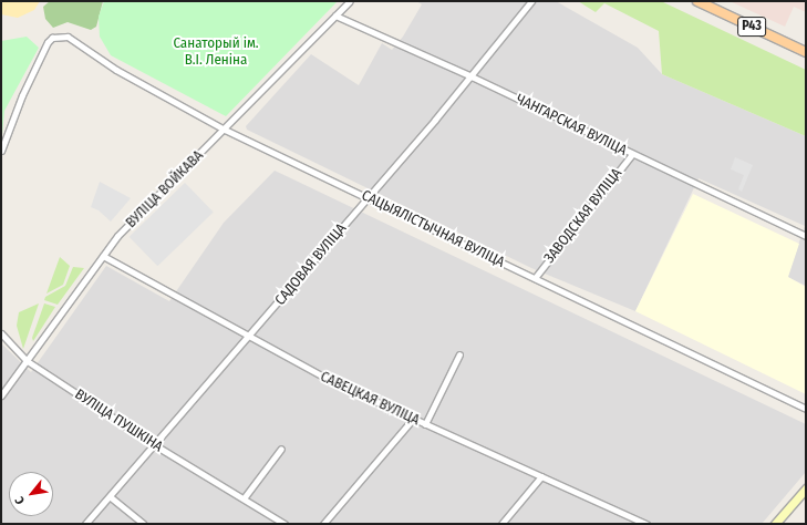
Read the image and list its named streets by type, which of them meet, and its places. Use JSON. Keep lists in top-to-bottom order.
{
  "streets": {
    "main road": ["Р43"],
    "street": [
      "ЧАНГАРСКАЯ ВУЛІЦА",
      "ВУЛІЦА ВОЙКАВА",
      "ЗАВОДСКАЯ ВУЛІЦА",
      "САЦЫЯЛІСТЫЧНАЯ ВУЛІЦА",
      "САДОВАЯ ВУЛІЦА",
      "САВЕЦКАЯ ВУЛІЦА",
      "ВУЛІЦА ПУШКІНА"
    ]
  },
  "crossings": [
    ["ЧАНГАРСКАЯ ВУЛІЦА", "ВУЛІЦА ВОЙКАВА"],
    ["ЧАНГАРСКАЯ ВУЛІЦА", "ЗАВОДСКАЯ ВУЛІЦА"],
    ["ЧАНГАРСКАЯ ВУЛІЦА", "САДОВАЯ ВУЛІЦА"],
    ["ВУЛІЦА ВОЙКАВА", "САЦЫЯЛІСТЫЧНАЯ ВУЛІЦА"],
    ["ВУЛІЦА ВОЙКАВА", "САВЕЦКАЯ ВУЛІЦА"],
    ["ВУЛІЦА ВОЙКАВА", "ВУЛІЦА ПУШКІНА"],
    ["ЗАВОДСКАЯ ВУЛІЦА", "САЦЫЯЛІСТЫЧНАЯ ВУЛІЦА"],
    ["САЦЫЯЛІСТЫЧНАЯ ВУЛІЦА", "САДОВАЯ ВУЛІЦА"],
    ["САДОВАЯ ВУЛІЦА", "САВЕЦКАЯ ВУЛІЦА"],
    ["САДОВАЯ ВУЛІЦА", "ВУЛІЦА ПУШКІНА"]
  ],
  "parks": ["Санаторый ім. В.І. Леніна"],
  "north": "bottom left"
}
